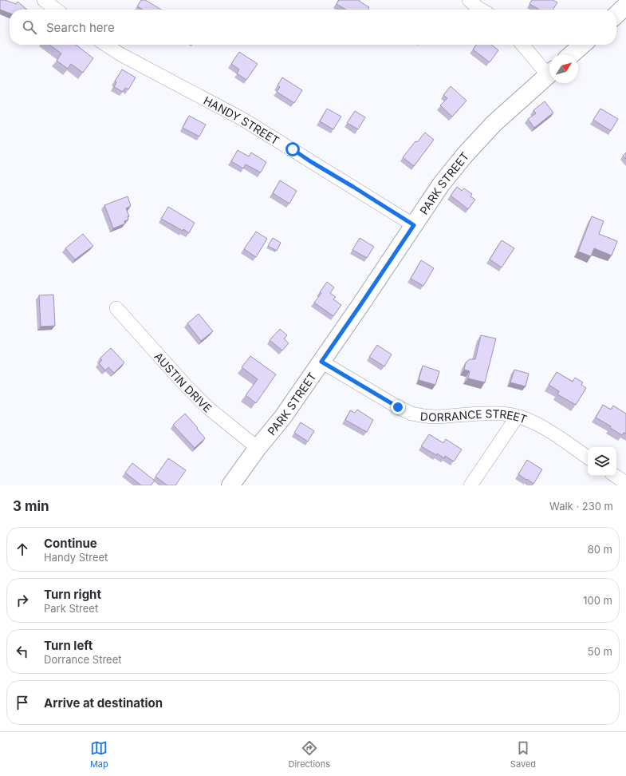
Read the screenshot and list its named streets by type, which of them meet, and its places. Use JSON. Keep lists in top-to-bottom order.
{
  "streets": {
    "main road": ["PARK STREET"],
    "street": ["HANDY STREET", "AUSTIN DRIVE", "DORRANCE STREET"]
  },
  "crossings": [
    ["HANDY STREET", "PARK STREET"],
    ["PARK STREET", "AUSTIN DRIVE"],
    ["PARK STREET", "DORRANCE STREET"]
  ],
  "north": "top right",
  "page": {
    "search": "Search here",
    "heading": ["3 min", "Walk · 230 m"],
    "list": [
      ["Continue", "Handy Street", "80 m"],
      ["Turn right", "Park Street", "100 m"],
      ["Turn left", "Dorrance Street", "50 m"],
      "Arrive at destination"
    ],
    "nav": ["Map", "Directions", "Saved"]
  }
}
